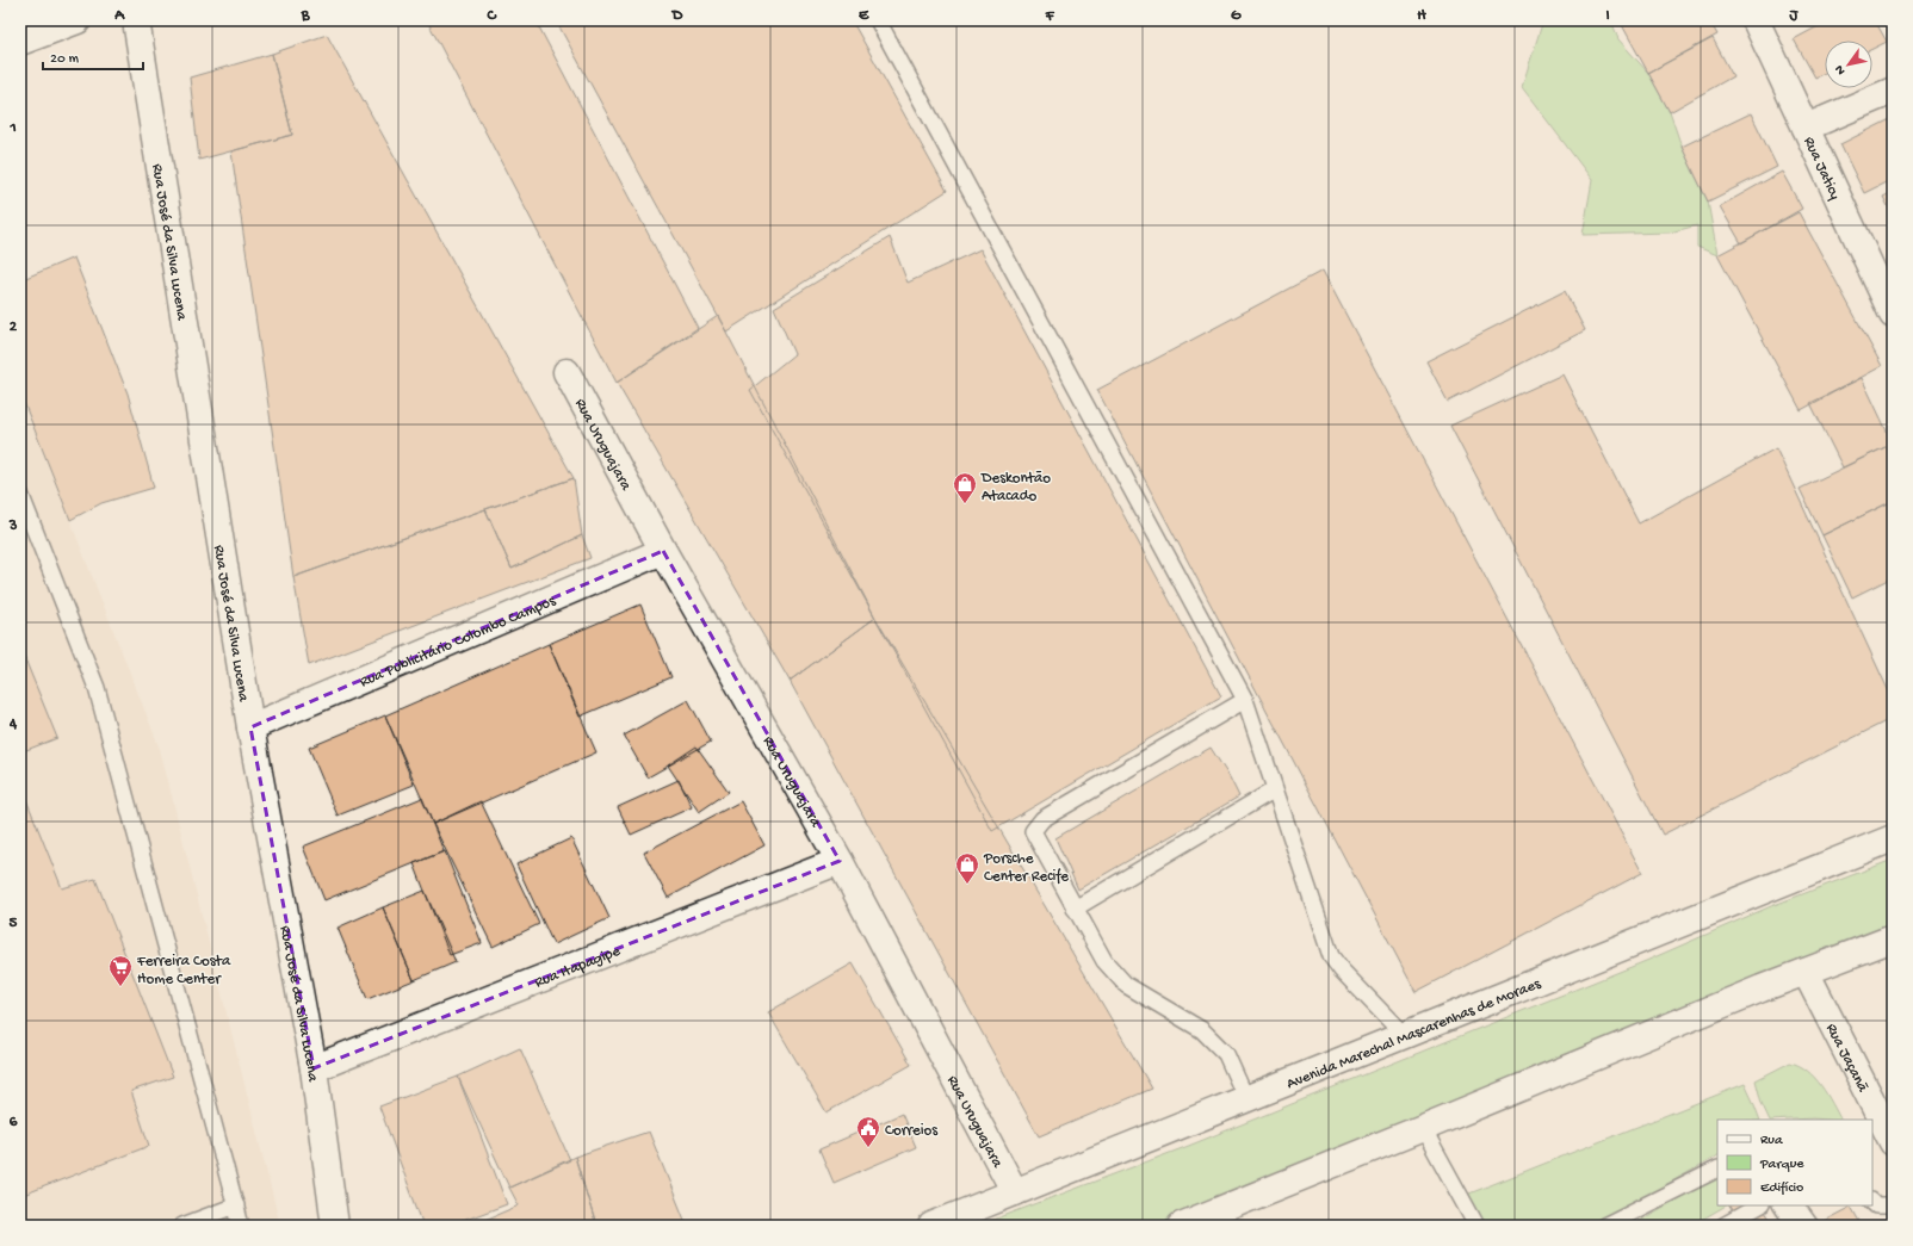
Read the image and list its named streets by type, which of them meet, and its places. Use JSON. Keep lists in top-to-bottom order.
{
  "streets": {
    "main road": [
      "Rua Jaticy",
      "Rua José da Silva Lucena",
      "Rua Uruguajara",
      "Rua Publicitário Colombo Campos",
      "Rua Itapagipe",
      "Avenida Marechal Mascarenhas de Moraes",
      "Rua Jaçanã"
    ]
  },
  "crossings": [
    ["Rua José da Silva Lucena", "Rua Publicitário Colombo Campos"],
    ["Rua José da Silva Lucena", "Rua Itapagipe"],
    ["Rua Uruguajara", "Rua Publicitário Colombo Campos"],
    ["Rua Uruguajara", "Rua Itapagipe"],
    ["Rua Uruguajara", "Avenida Marechal Mascarenhas de Moraes"]
  ],
  "places": {
    "shop": ["Deskontão Atacado", "Porsche Center Recife"],
    "supermarket": ["Ferreira Costa Home Center"],
    "public building": ["Correios"]
  },
  "legend": ["Rua", "Parque", "Edifício"],
  "scale_bar": "20 m",
  "north": "bottom left",
  "grid": {
    "columns": [
      "A",
      "B",
      "C",
      "D",
      "E",
      "F",
      "G",
      "H",
      "I",
      "J"
    ],
    "rows": [
      "1",
      "2",
      "3",
      "4",
      "5",
      "6"
    ]
  }
}
